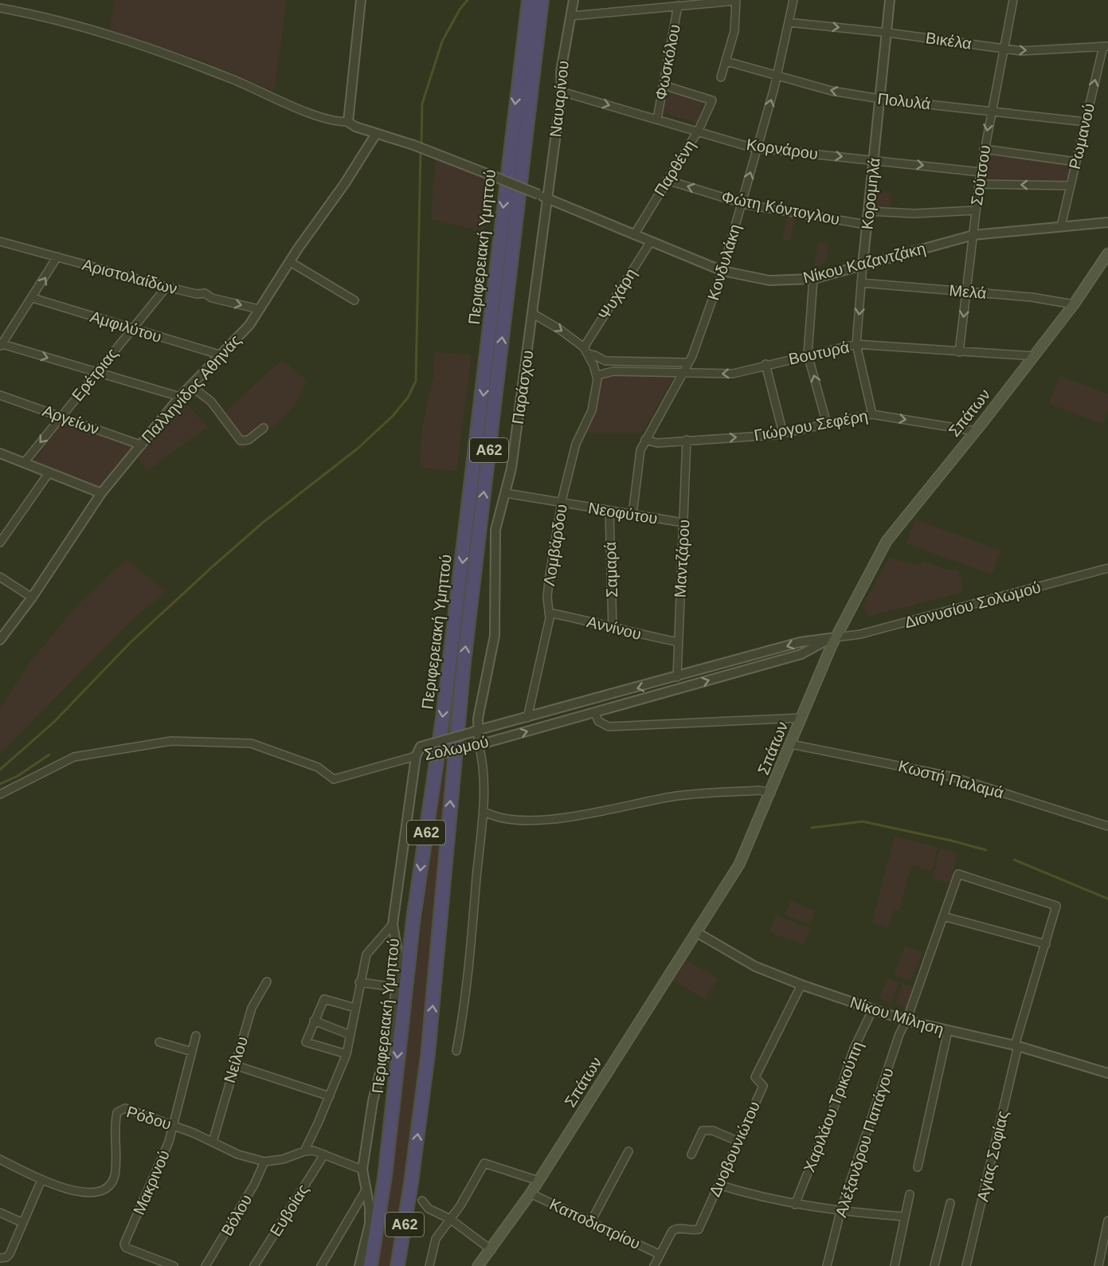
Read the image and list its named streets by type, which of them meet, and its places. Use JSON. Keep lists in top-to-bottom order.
{
  "streets": {
    "highway": ["Περιφερειακή Υμηττού", "Α62"],
    "main road": ["Σπάτων"],
    "street": [
      "Βικέλα",
      "Φωσκόλου",
      "Ναυαρίνου",
      "Πολυλά",
      "Ρωμανού",
      "Κορνάρου",
      "Παρθένη",
      "Σούτσου",
      "Κορομηλά",
      "Φώτη Κόντογλου",
      "Κονδυλάκη",
      "Νίκου Καζαντζάκη",
      "Αριστολαίδων",
      "Μελά",
      "Ψυχάρη",
      "Αμφιλύτου",
      "Βουτυρά",
      "Ερέτριας",
      "Παράσχου",
      "Παλληνίδος Αθηνάς",
      "Αργείων",
      "Γιώργου Σεφέρη",
      "Νεοφύτου",
      "Λομβάρδου",
      "Μαντζάρου",
      "Σαμαρά",
      "Διονυσίου Σολωμού",
      "Αννίνου",
      "Σολωμού",
      "Κωστή Παλαμά",
      "Νίκου Μίληση",
      "Νείλου",
      "Χαριλάου Τρικούπη",
      "Ρόδου",
      "Αλέξανδρου Παπάγου",
      "Δυοβουνιώτου",
      "Αγίας Σοφίας",
      "Μακρινού",
      "Ευβοίας",
      "Βόλου",
      "Καποδιστρίου"
    ]
  },
  "crossings": [
    ["Βικέλα", "Ρωμανού"],
    ["Βικέλα", "Σούτσου"],
    ["Βικέλα", "Κορομηλά"],
    ["Βικέλα", "Κονδυλάκη"],
    ["Φωσκόλου", "Κορνάρου"],
    ["Φωσκόλου", "Παρθένη"],
    ["Ναυαρίνου", "Κορνάρου"],
    ["Ναυαρίνου", "Νίκου Καζαντζάκη"],
    ["Ναυαρίνου", "Παράσχου"],
    ["Πολυλά", "Ρωμανού"],
    ["Πολυλά", "Σούτσου"],
    ["Πολυλά", "Κορομηλά"],
    ["Πολυλά", "Κονδυλάκη"],
    ["Ρωμανού", "Νίκου Καζαντζάκη"],
    ["Κορνάρου", "Παρθένη"],
    ["Κορνάρου", "Σούτσου"],
    ["Κορνάρου", "Κορομηλά"],
    ["Κορνάρου", "Κονδυλάκη"],
    ["Παρθένη", "Φώτη Κόντογλου"],
    ["Παρθένη", "Νίκου Καζαντζάκη"],
    ["Σούτσου", "Νίκου Καζαντζάκη"],
    ["Σούτσου", "Μελά"],
    ["Σούτσου", "Βουτυρά"],
    ["Κορομηλά", "Φώτη Κόντογλου"],
    ["Κορομηλά", "Νίκου Καζαντζάκη"],
    ["Κορομηλά", "Μελά"],
    ["Κορομηλά", "Βουτυρά"],
    ["Κορομηλά", "Γιώργου Σεφέρη"],
    ["Φώτη Κόντογλου", "Κονδυλάκη"],
    ["Κονδυλάκη", "Νίκου Καζαντζάκη"],
    ["Κονδυλάκη", "Βουτυρά"],
    ["Κονδυλάκη", "Γιώργου Σεφέρη"],
    ["Κονδυλάκη", "Νεοφύτου"],
    ["Νίκου Καζαντζάκη", "Ψυχάρη"],
    ["Νίκου Καζαντζάκη", "Παράσχου"],
    ["Νίκου Καζαντζάκη", "Παλληνίδος Αθηνάς"],
    ["Αριστολαίδων", "Ερέτριας"],
    ["Αριστολαίδων", "Παλληνίδος Αθηνάς"],
    ["Μελά", "Σπάτων"],
    ["Αμφιλύτου", "Ερέτριας"],
    ["Αμφιλύτου", "Παλληνίδος Αθηνάς"],
    ["Βουτυρά", "Σπάτων"],
    ["Βουτυρά", "Λομβάρδου"],
    ["Ερέτριας", "Αργείων"],
    ["Παράσχου", "Νεοφύτου"],
    ["Παράσχου", "Σολωμού"],
    ["Παλληνίδος Αθηνάς", "Αργείων"],
    ["Σπάτων", "Γιώργου Σεφέρη"],
    ["Σπάτων", "Διονυσίου Σολωμού"],
    ["Σπάτων", "Σολωμού"],
    ["Σπάτων", "Κωστή Παλαμά"],
    ["Σπάτων", "Νίκου Μίληση"],
    ["Σπάτων", "Καποδιστρίου"],
    ["Γιώργου Σεφέρη", "Μαντζάρου"],
    ["Νεοφύτου", "Λομβάρδου"],
    ["Νεοφύτου", "Μαντζάρου"],
    ["Νεοφύτου", "Σαμαρά"],
    ["Λομβάρδου", "Αννίνου"],
    ["Λομβάρδου", "Σολωμού"],
    ["Μαντζάρου", "Αννίνου"],
    ["Μαντζάρου", "Σολωμού"],
    ["Σαμαρά", "Αννίνου"],
    ["Διονυσίου Σολωμού", "Σολωμού"],
    ["Νίκου Μίληση", "Χαριλάου Τρικούπη"],
    ["Νίκου Μίληση", "Αλέξανδρου Παπάγου"],
    ["Νίκου Μίληση", "Δυοβουνιώτου"],
    ["Νίκου Μίληση", "Αγίας Σοφίας"],
    ["Νείλου", "Ρόδου"],
    ["Ρόδου", "Μακρινού"],
    ["Ρόδου", "Βόλου"],
    ["Αλέξανδρου Παπάγου", "Αγίας Σοφίας"],
    ["Δυοβουνιώτου", "Καποδιστρίου"]
  ],
  "one_way": [
    "Βικέλα",
    "Ρωμανού",
    "Φώτη Κόντογλου",
    "Αριστολαίδων",
    "Γιώργου Σεφέρη"
  ]
}
